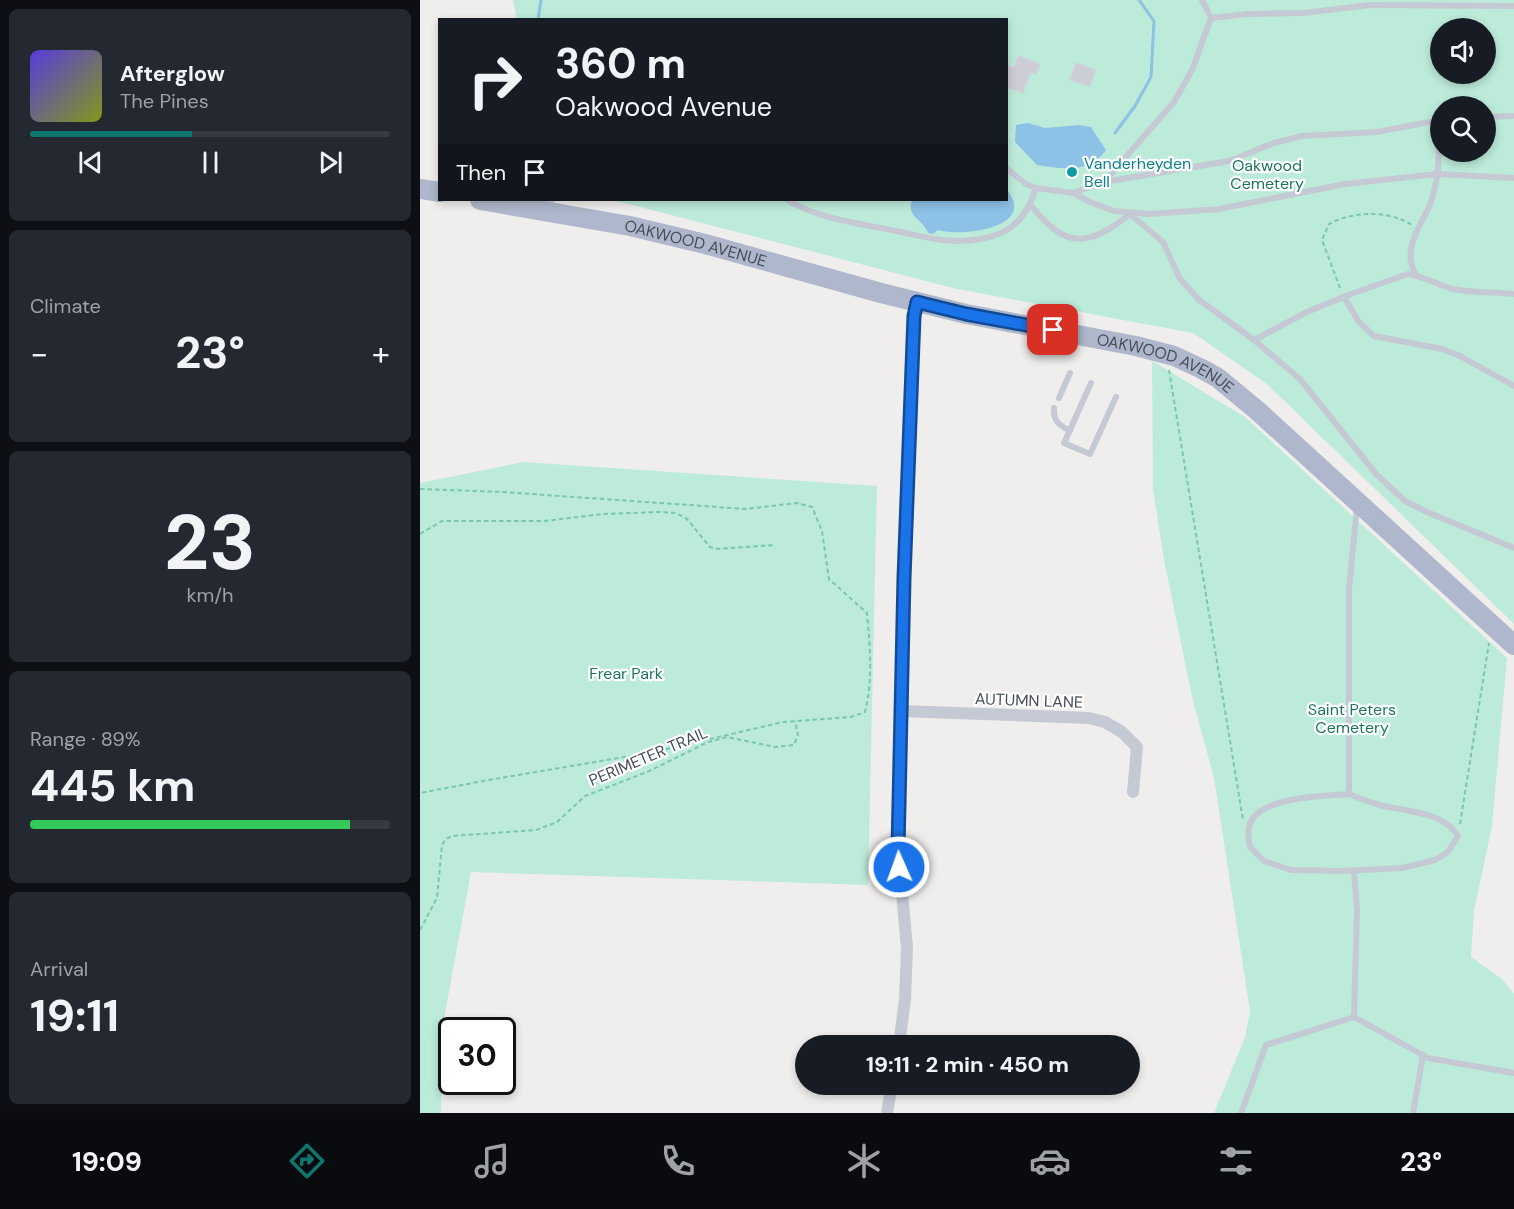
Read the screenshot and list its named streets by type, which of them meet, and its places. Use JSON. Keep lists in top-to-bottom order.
{
  "streets": {
    "main road": ["OAKWOOD AVENUE"],
    "street": ["AUTUMN LANE"],
    "path": ["PERIMETER TRAIL"]
  },
  "parks": ["Oakwood Cemetery", "Frear Park", "Saint Peters Cemetery"],
  "places": ["Vanderheyden Bell"],
  "page": {
    "turn": ["360 m", "Oakwood Avenue"],
    "song": ["Afterglow", "The Pines"],
    "then": "Then",
    "tile": [
      "Climate",
      ["23", "km/h"],
      ["Range · 89%", "445 km"],
      ["Arrival", "19:11"]
    ],
    "heat": ["−", "23°", "+"],
    "limit": "30",
    "trip": "19:11 · 2 min · 450 m",
    "tabs": ["19:09", "23°"]
  }
}
